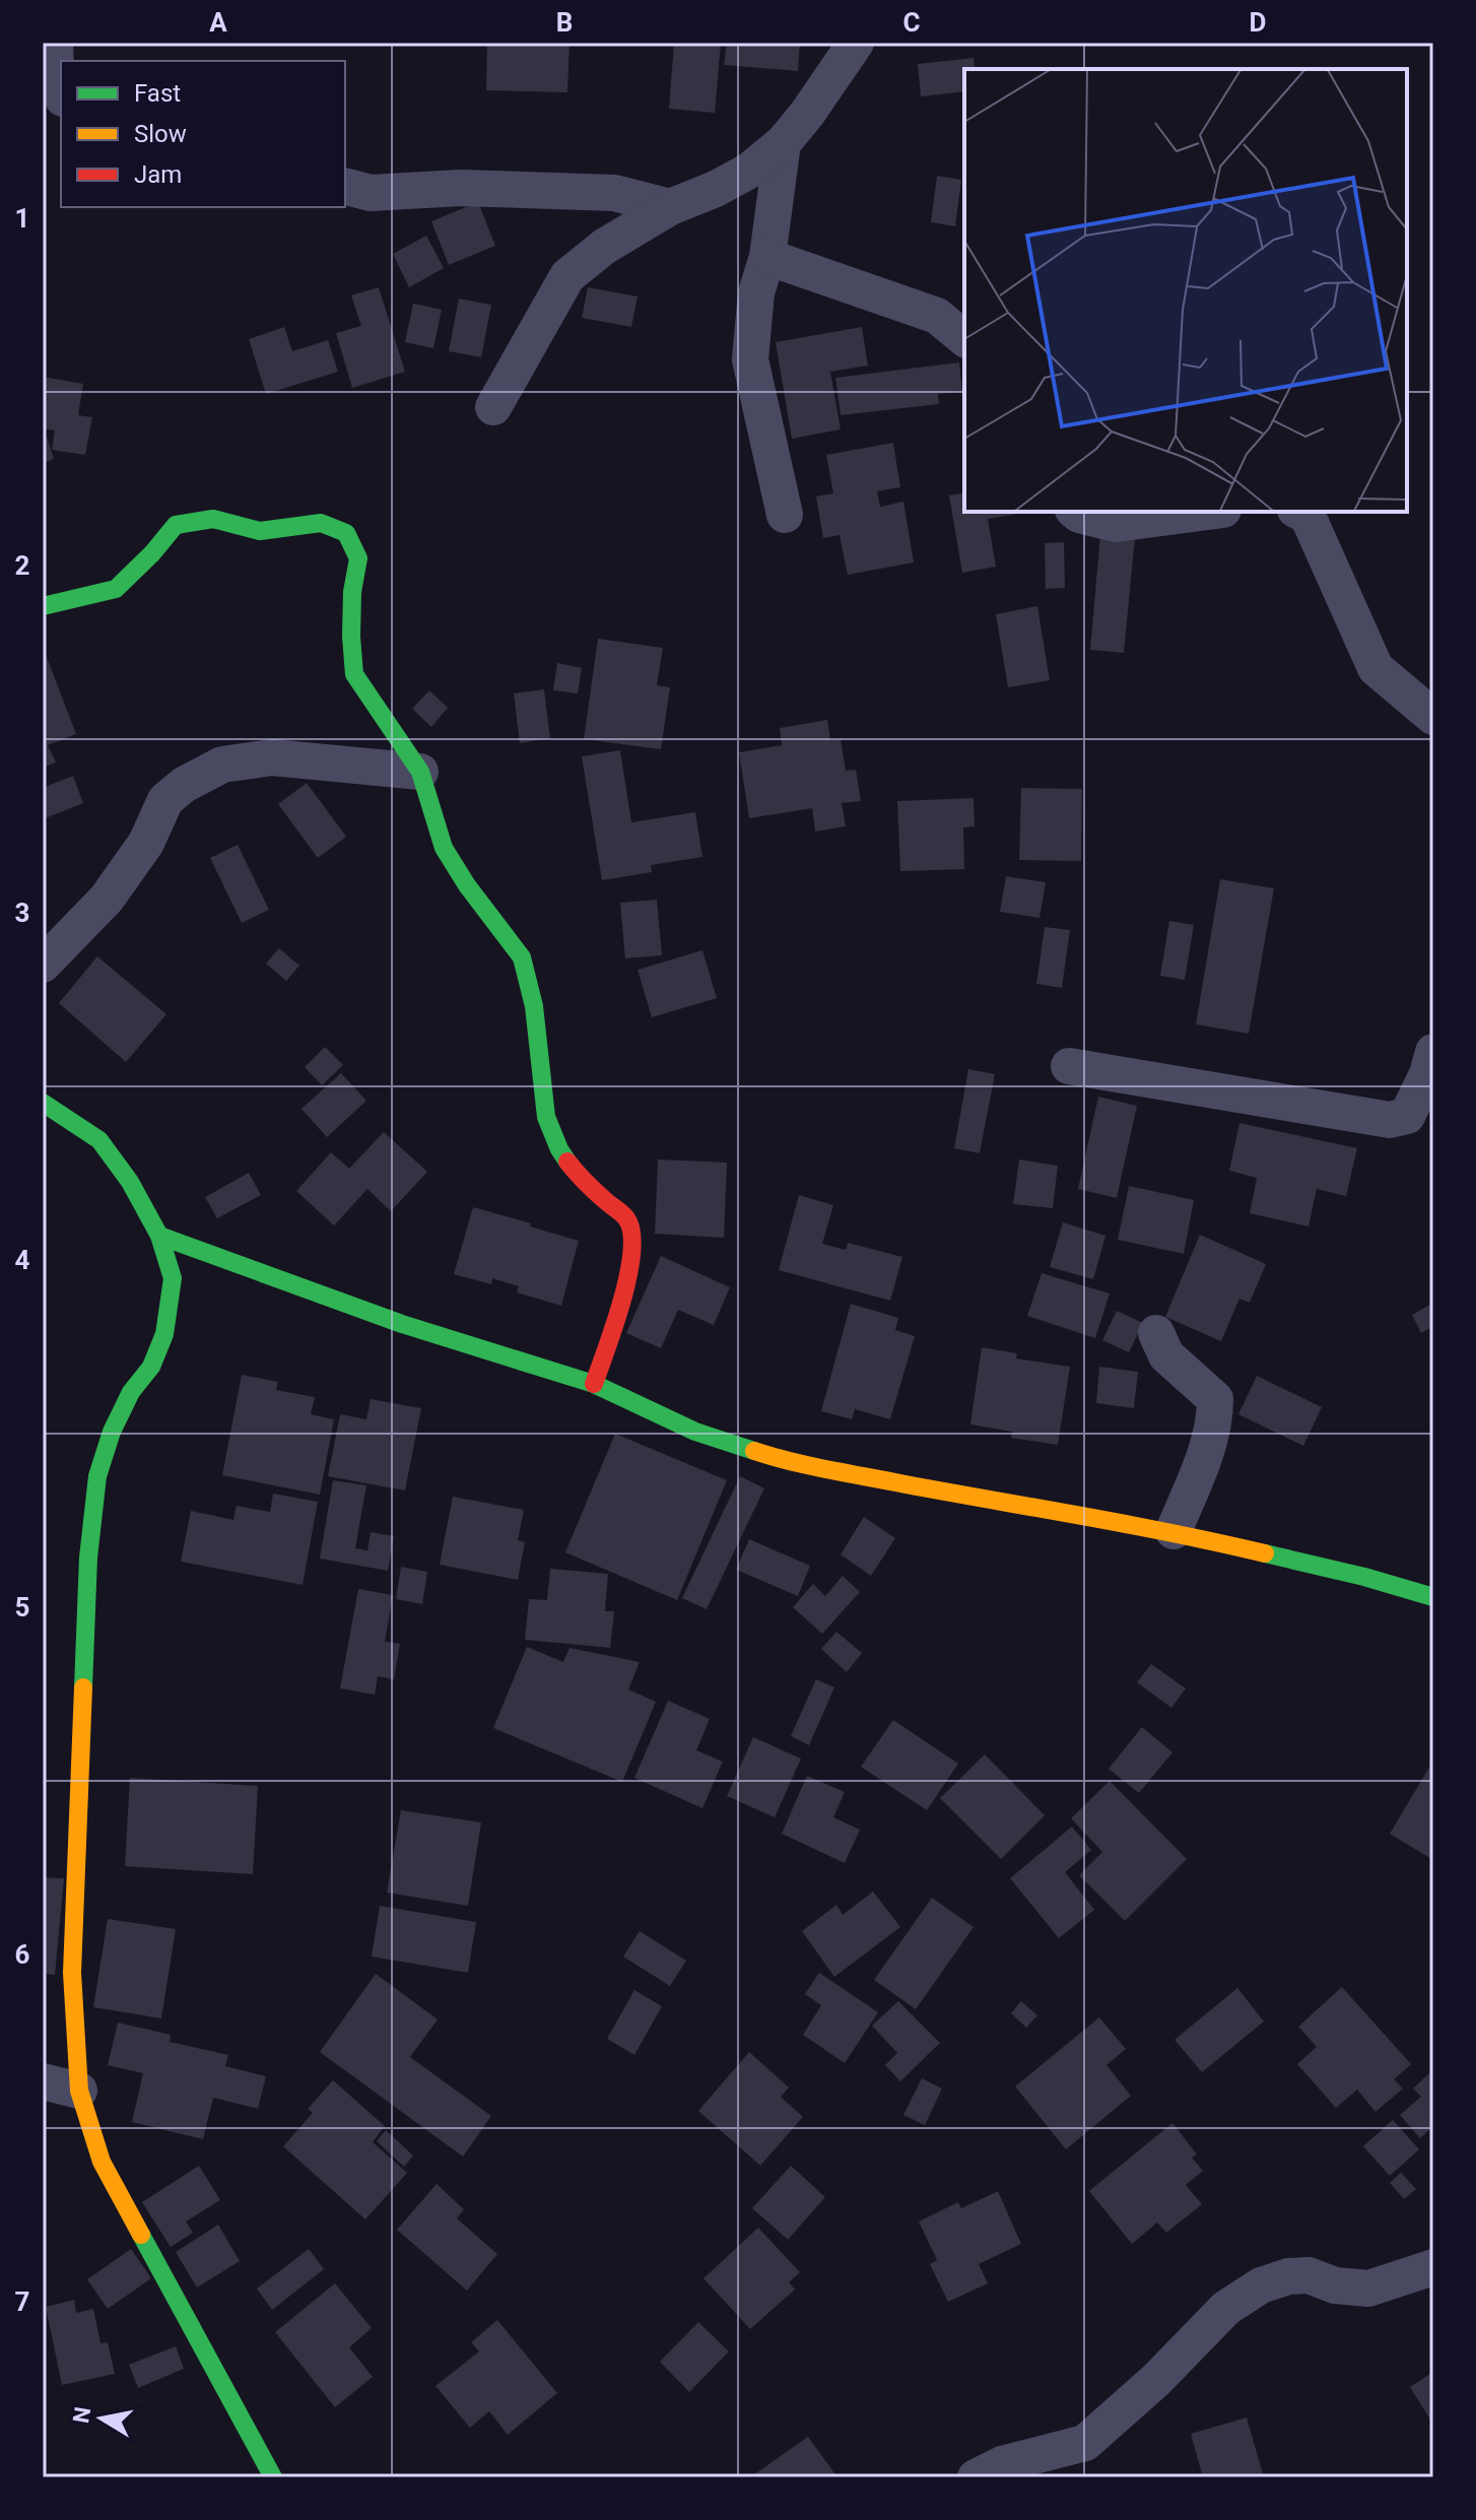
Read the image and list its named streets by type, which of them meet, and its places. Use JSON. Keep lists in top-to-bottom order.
{
  "legend": ["Fast", "Slow", "Jam"],
  "north": "left",
  "grid": {
    "columns": [
      "A",
      "B",
      "C",
      "D"
    ],
    "rows": [
      "1",
      "2",
      "3",
      "4",
      "5",
      "6",
      "7"
    ]
  }
}
